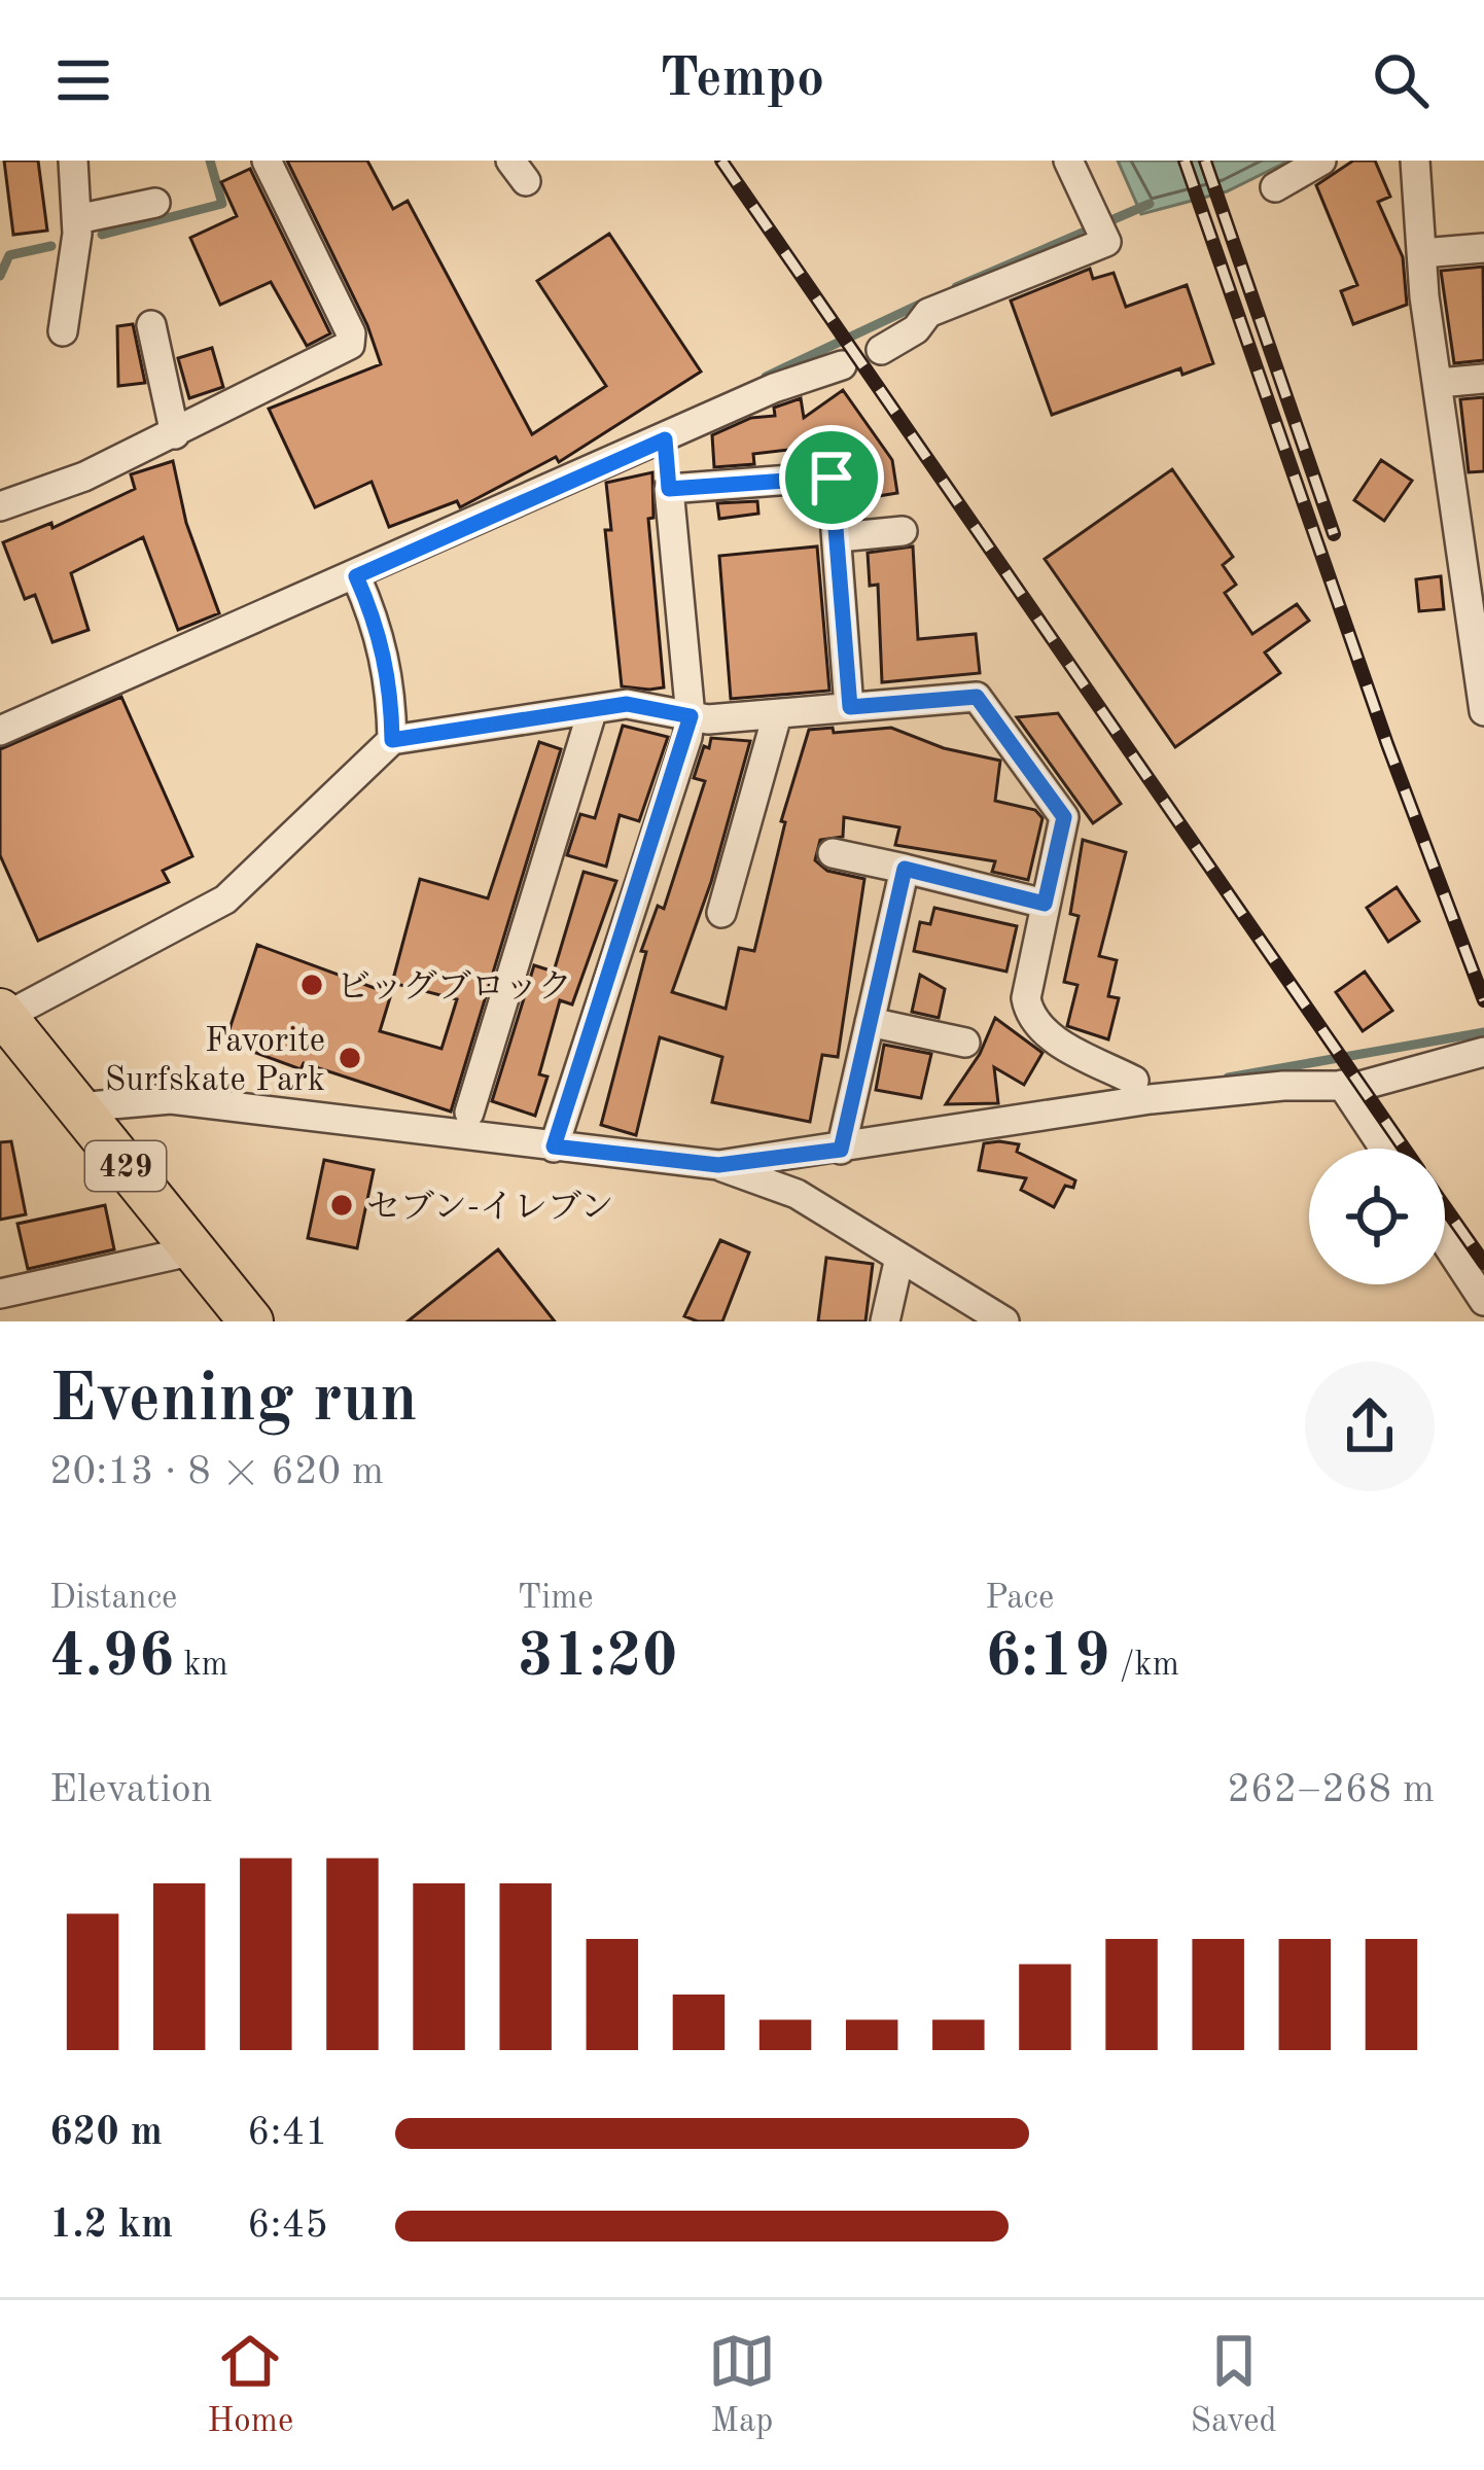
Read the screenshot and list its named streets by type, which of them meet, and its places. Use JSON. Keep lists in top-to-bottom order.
{
  "streets": {
    "highway": ["429"]
  },
  "places": ["ビッグブロック", "Favorite Surfskate Park", "セブン-イレブン"],
  "page": {
    "header": "Tempo",
    "heading": ["Evening run", "20:13 · 8 × 620 m"],
    "stats": [
      ["Distance", "4.96 km"],
      ["Time", "31:20"],
      ["Pace", "6:19 /km"]
    ],
    "chart": ["Elevation", "262–268 m"],
    "list": [
      {
        "name": "620 m",
        "note": "6:41"
      },
      {
        "name": "1.2 km",
        "note": "6:45"
      }
    ],
    "tabs": ["Home", "Map", "Saved"]
  }
}
